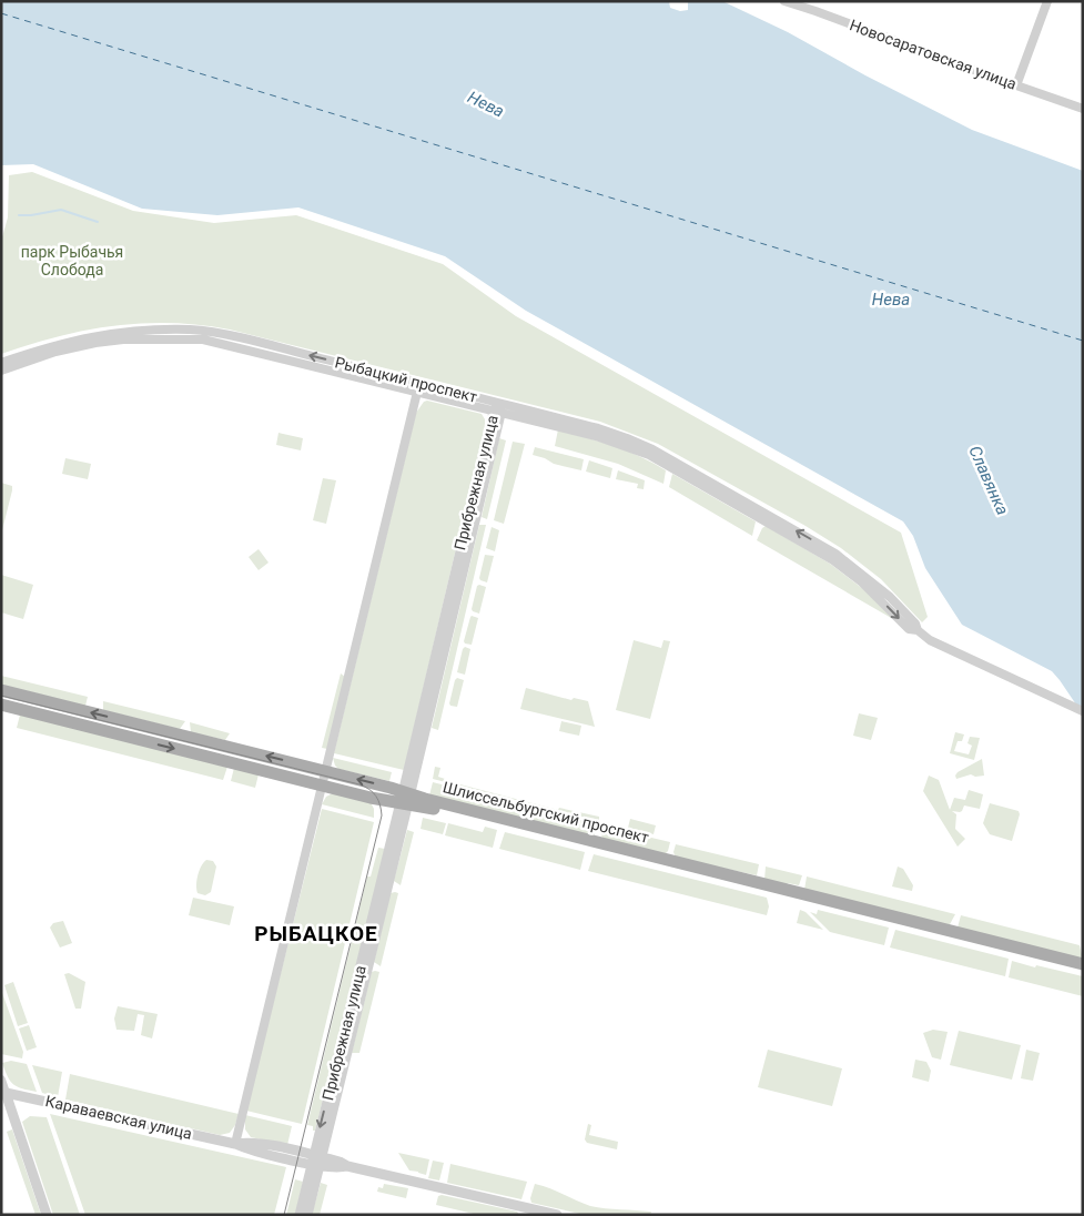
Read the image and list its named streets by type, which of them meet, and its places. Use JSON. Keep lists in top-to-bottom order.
{
  "streets": {
    "main road": ["Шлиссельбургский проспект"],
    "street": [
      "Новосаратовская улица",
      "Рыбацкий проспект",
      "Прибрежная улица",
      "Караваевская улица"
    ]
  },
  "crossings": [
    ["Рыбацкий проспект", "Прибрежная улица"],
    ["Прибрежная улица", "Шлиссельбургский проспект"],
    ["Прибрежная улица", "Караваевская улица"]
  ],
  "districts": ["РЫБАЦКОЕ"],
  "water": ["Нева", "Славянка"],
  "parks": ["парк Рыбачья Слобода"]
}
